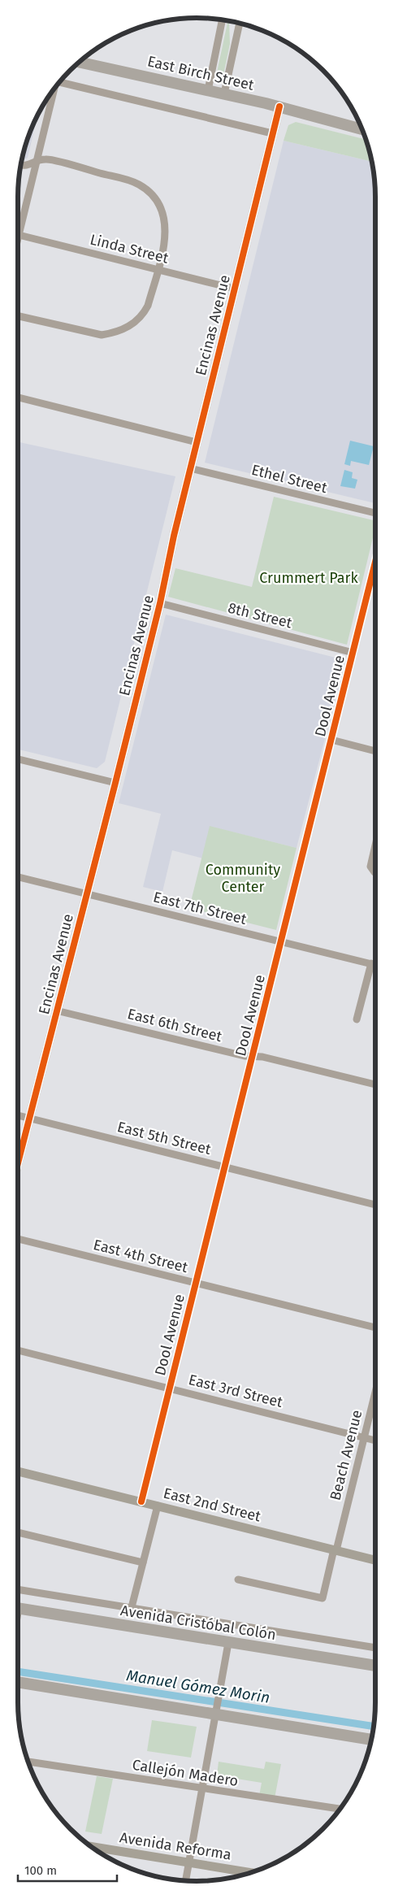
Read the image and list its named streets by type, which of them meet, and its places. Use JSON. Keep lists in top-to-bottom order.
{
  "streets": {
    "main road": ["East Birch Street", "Avenida Cristóbal Colón"],
    "street": [
      "Linda Street",
      "Encinas Avenue",
      "Ethel Street",
      "8th Street",
      "Dool Avenue",
      "East 7th Street",
      "East 6th Street",
      "East 5th Street",
      "East 4th Street",
      "East 3rd Street",
      "Beach Avenue",
      "East 2nd Street",
      "Callejón Madero",
      "Avenida Reforma"
    ]
  },
  "crossings": [
    ["East Birch Street", "Encinas Avenue"],
    ["Linda Street", "Encinas Avenue"],
    ["Encinas Avenue", "Ethel Street"],
    ["Encinas Avenue", "8th Street"],
    ["Encinas Avenue", "East 7th Street"],
    ["Encinas Avenue", "East 6th Street"],
    ["Encinas Avenue", "East 5th Street"],
    ["8th Street", "Dool Avenue"],
    ["Dool Avenue", "East 7th Street"],
    ["Dool Avenue", "East 6th Street"],
    ["Dool Avenue", "East 5th Street"],
    ["Dool Avenue", "East 4th Street"],
    ["Dool Avenue", "East 3rd Street"],
    ["Dool Avenue", "East 2nd Street"],
    ["East 3rd Street", "Beach Avenue"],
    ["Beach Avenue", "East 2nd Street"]
  ],
  "water": ["Manuel Gómez Morin"],
  "parks": ["Crummert Park", "Community Center"],
  "scale_bar": "100 m"
}
